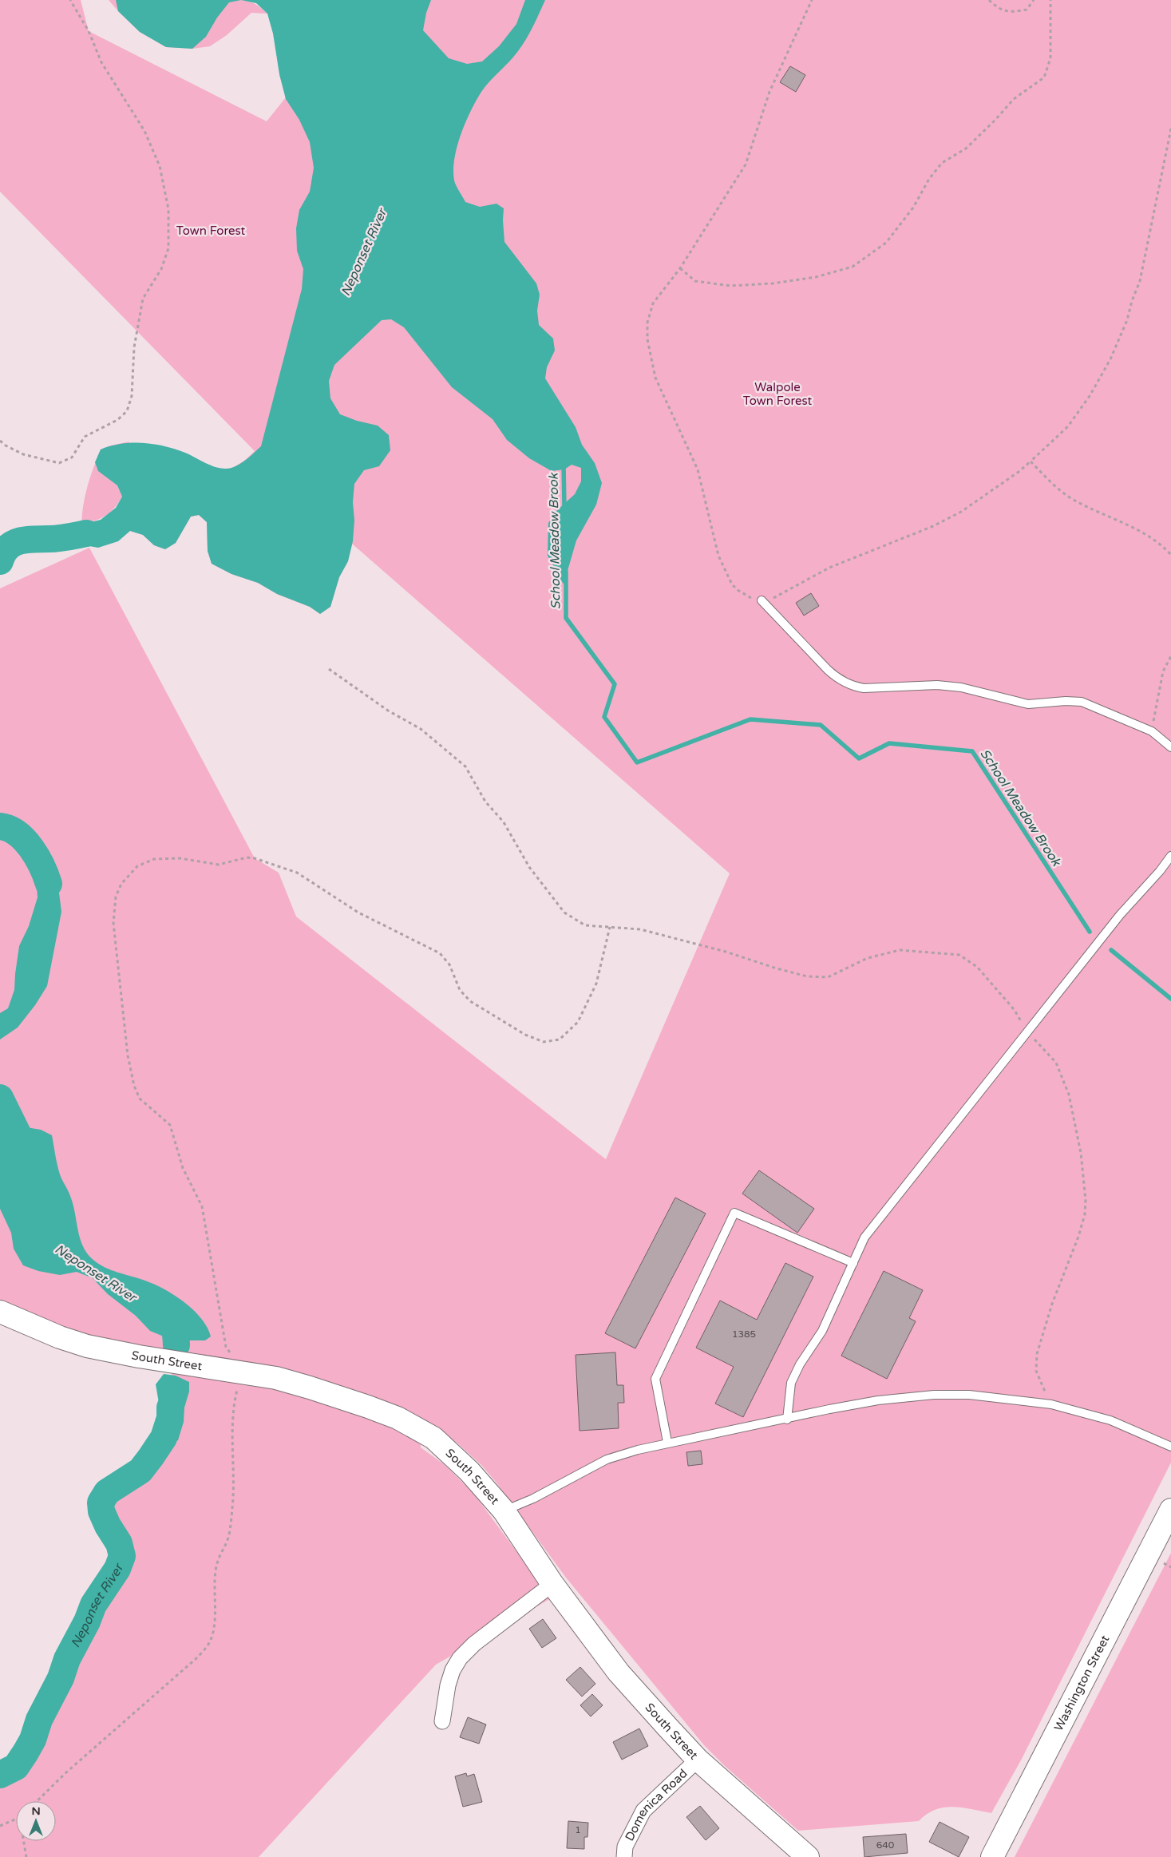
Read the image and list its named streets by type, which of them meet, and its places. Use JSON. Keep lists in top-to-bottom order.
{
  "streets": {
    "street": ["South Street", "Washington Street", "Domenica Road"]
  },
  "crossings": [
    ["South Street", "Domenica Road"]
  ],
  "water": ["Neponset River", "School Meadow Brook"],
  "parks": ["Town Forest", "Walpole Town Forest"],
  "house_numbers": ["1385", "1", "640"],
  "north": "top"
}
